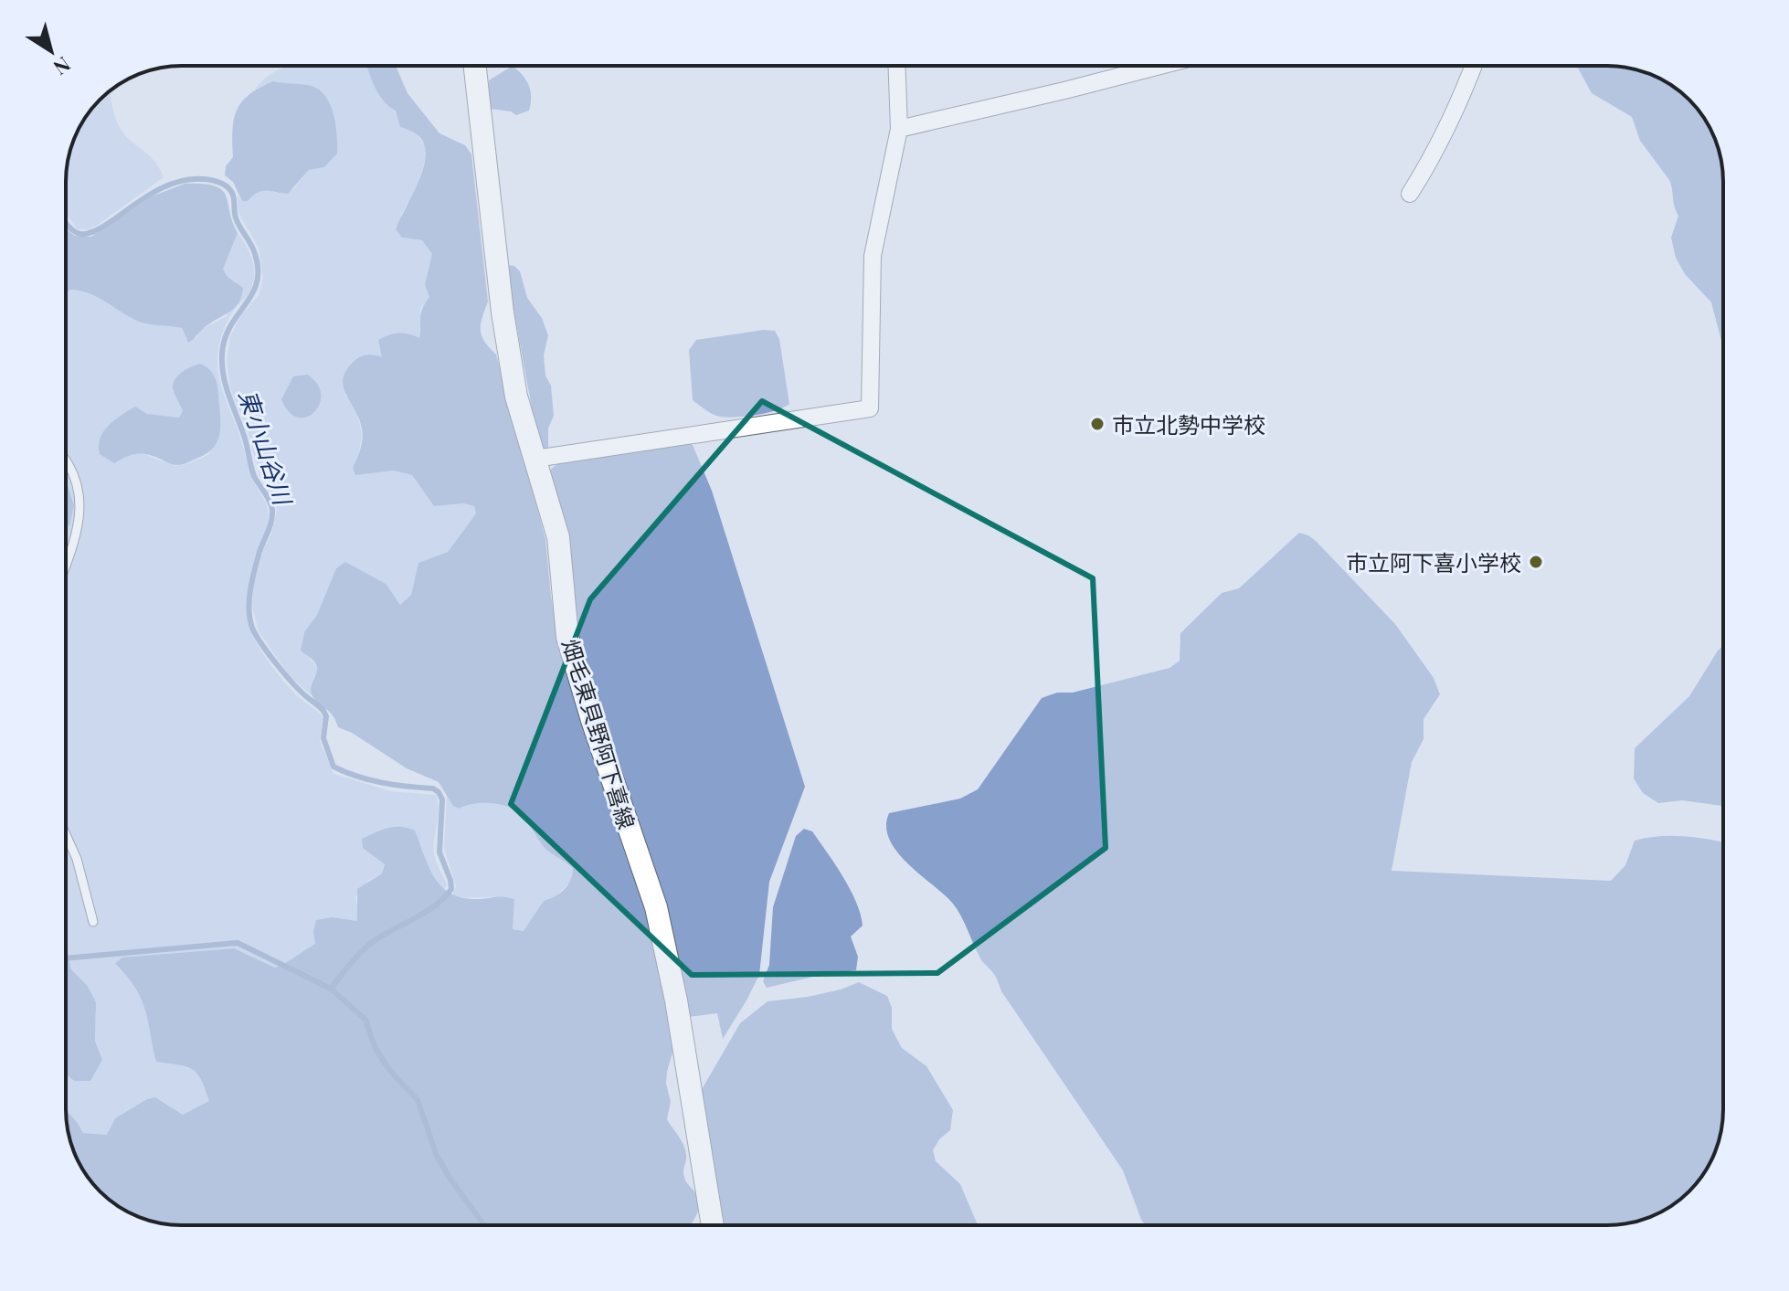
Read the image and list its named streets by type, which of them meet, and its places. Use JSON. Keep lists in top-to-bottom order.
{
  "streets": {
    "main road": ["畑毛東貝野阿下喜線"]
  },
  "water": ["東小山谷川"],
  "places": ["市立北勢中学校", "市立阿下喜小学校"],
  "north": "bottom right"
}
